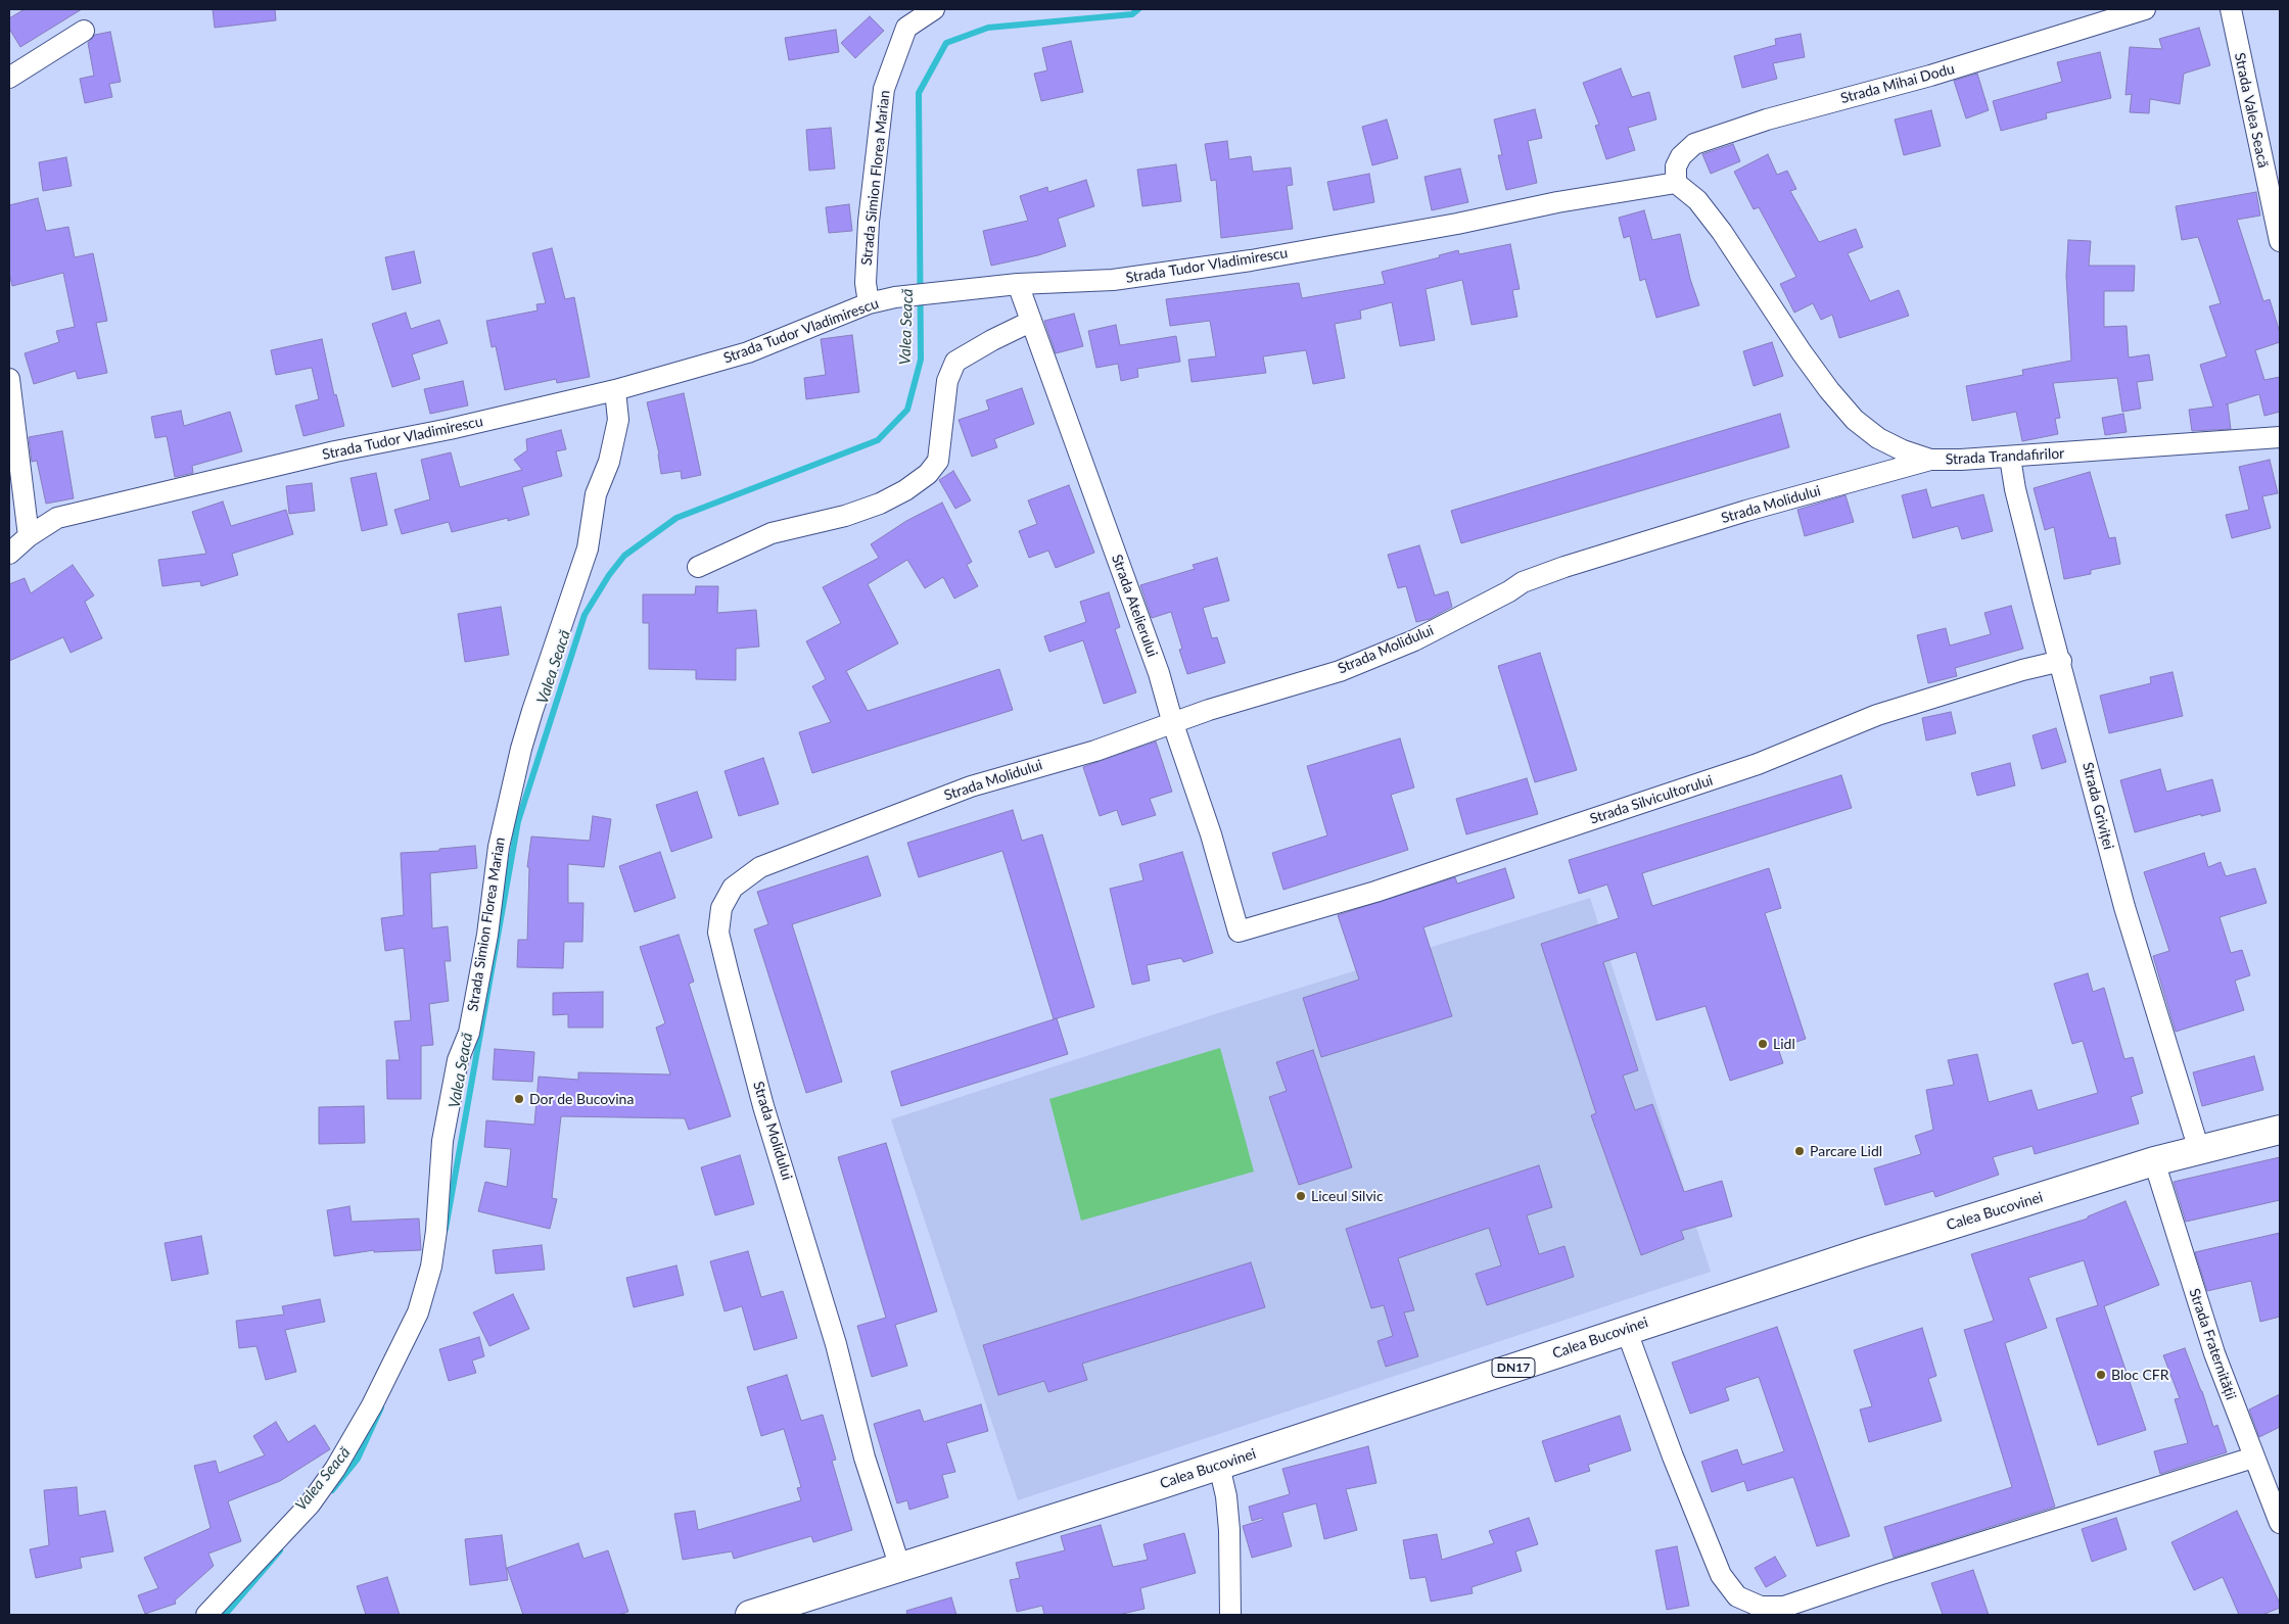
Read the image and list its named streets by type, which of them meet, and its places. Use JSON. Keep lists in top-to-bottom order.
{
  "streets": {
    "highway": ["Calea Bucovinei", "DN17"],
    "street": [
      "Strada Mihai Dodu",
      "Strada Valea Seacă",
      "Strada Simion Florea Marian",
      "Strada Tudor Vladimirescu",
      "Strada Trandafirilor",
      "Strada Molidului",
      "Strada Atelierului",
      "Strada Silvicultorului",
      "Strada Griviței",
      "Strada Fraternității"
    ]
  },
  "crossings": [
    ["Strada Mihai Dodu", "Strada Tudor Vladimirescu"],
    ["Strada Mihai Dodu", "Strada Trandafirilor"],
    ["Strada Simion Florea Marian", "Strada Tudor Vladimirescu"],
    ["Strada Tudor Vladimirescu", "Strada Trandafirilor"],
    ["Strada Tudor Vladimirescu", "Strada Atelierului"],
    ["Strada Trandafirilor", "Strada Molidului"],
    ["Strada Trandafirilor", "Strada Griviței"],
    ["Strada Molidului", "Strada Atelierului"],
    ["Strada Molidului", "Calea Bucovinei"],
    ["Strada Atelierului", "Strada Silvicultorului"],
    ["Strada Silvicultorului", "Strada Griviței"],
    ["Strada Griviței", "Calea Bucovinei"],
    ["Calea Bucovinei", "Strada Fraternității"]
  ],
  "water": ["Valea Seacă"],
  "places": [
    "Lidl",
    "Dor de Bucovina",
    "Parcare Lidl",
    "Liceul Silvic",
    "Bloc CFR"
  ]
}
